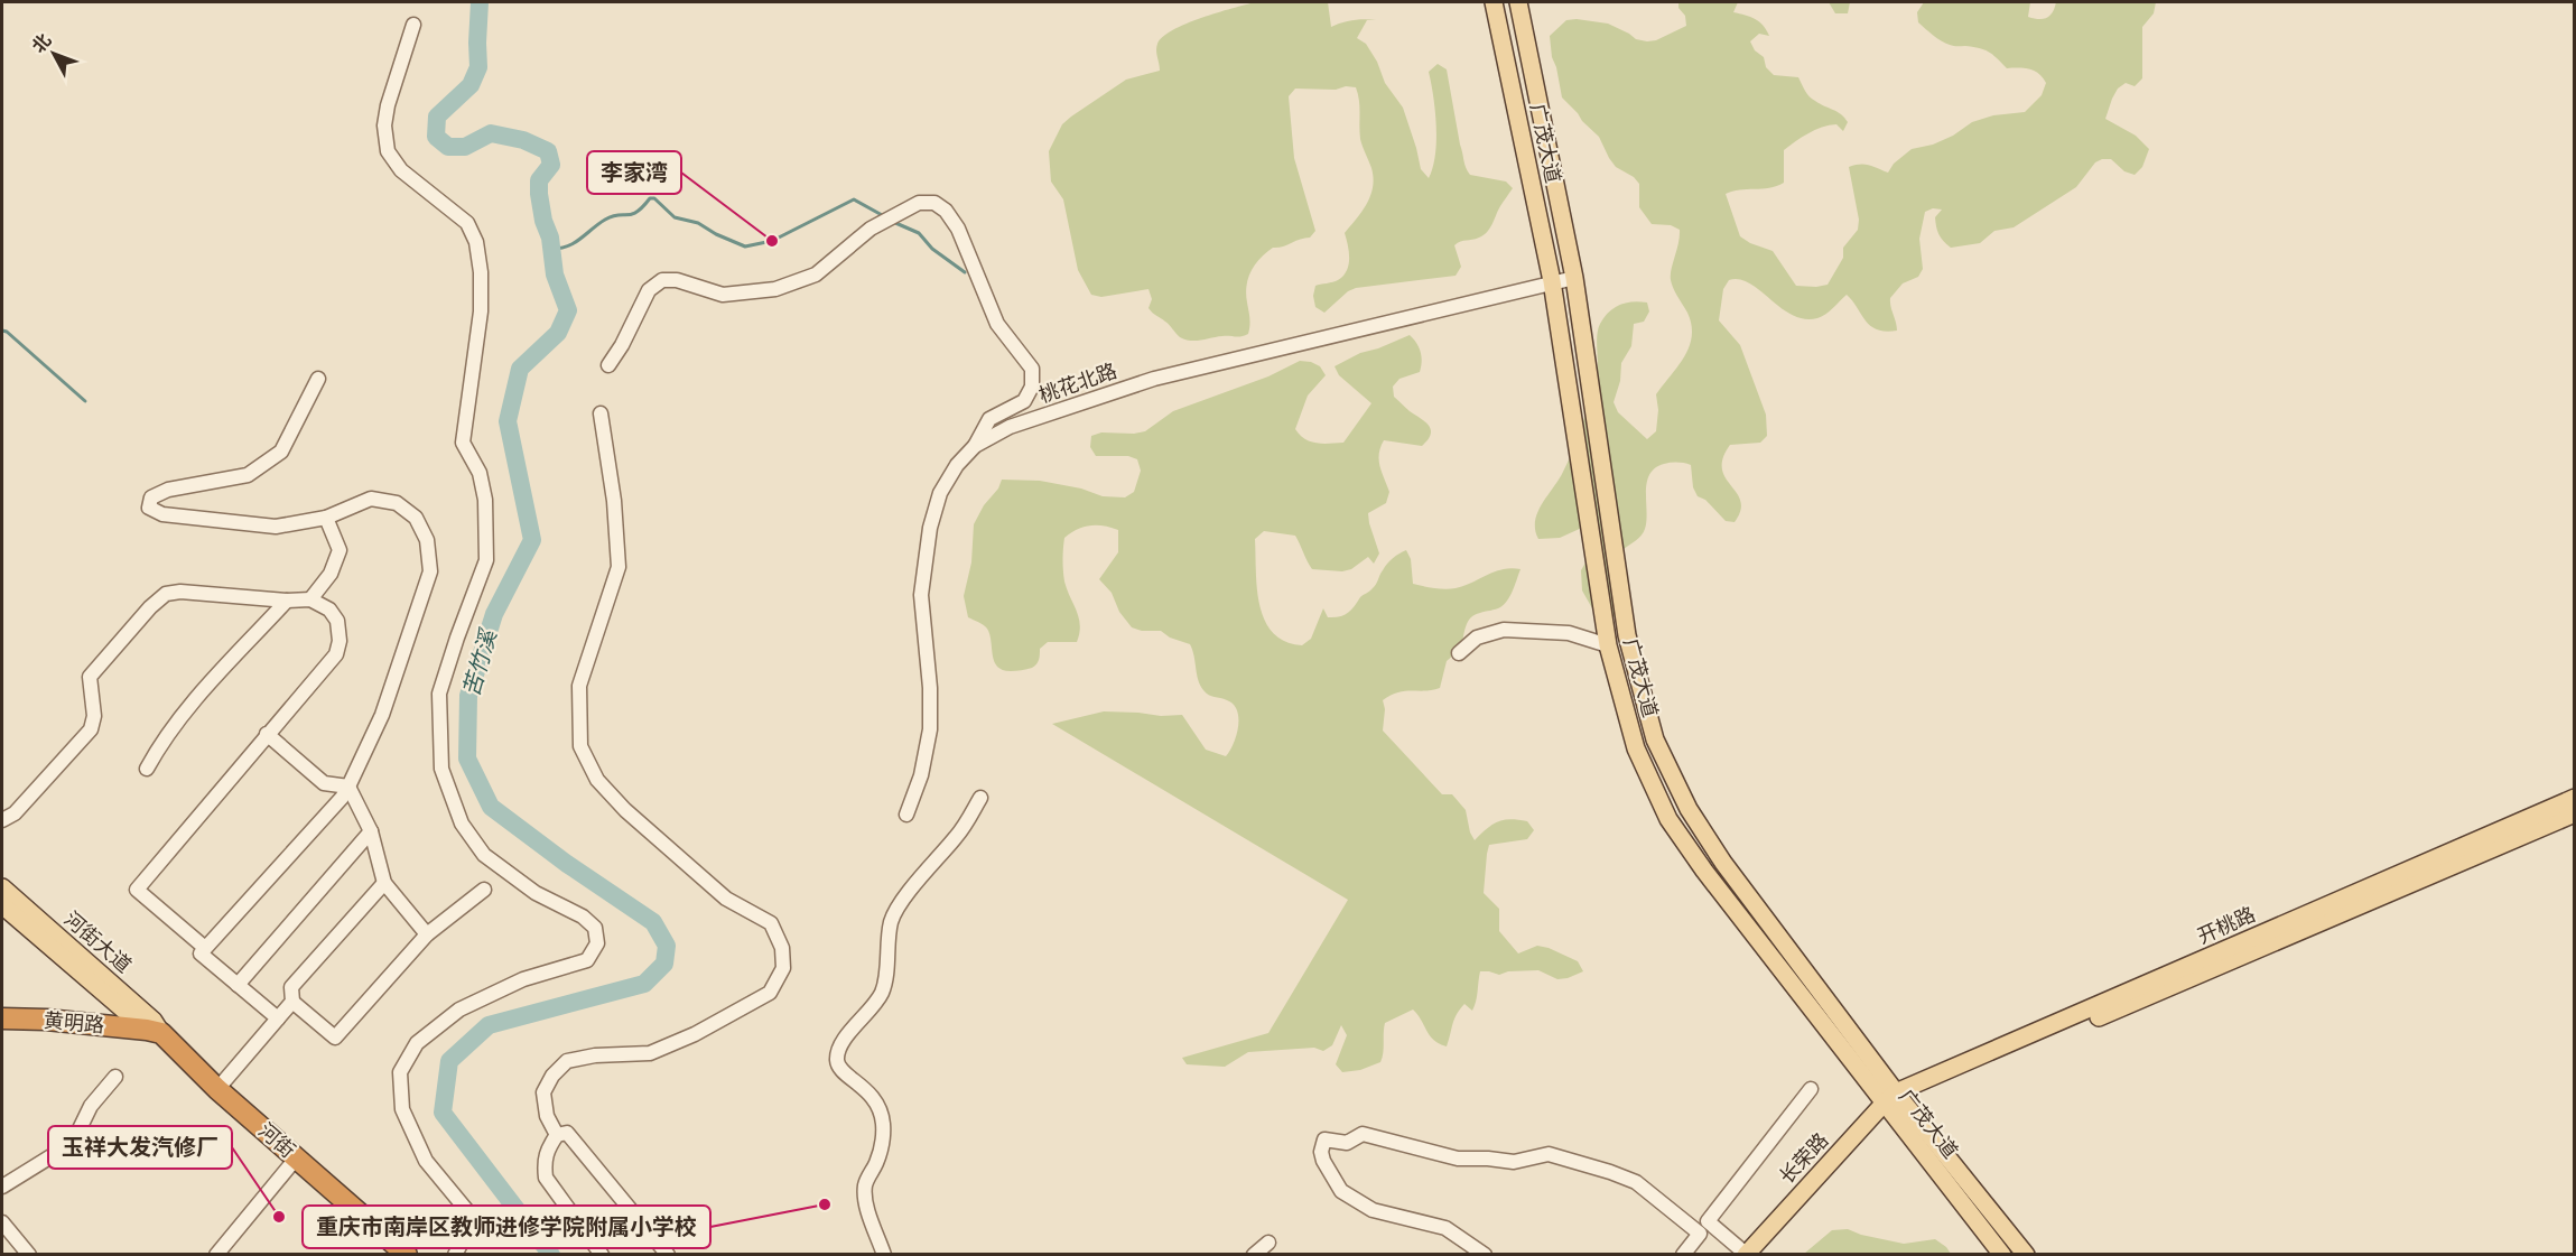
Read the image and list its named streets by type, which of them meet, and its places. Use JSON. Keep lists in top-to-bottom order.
{
  "streets": {
    "highway": ["黄明路", "河街"],
    "main road": [
      "广茂大道",
      "开桃路",
      "河街大道",
      "长荣路"
    ],
    "street": ["桃花北路"]
  },
  "crossings": [
    ["广茂大道", "桃花北路"],
    ["广茂大道", "开桃路"],
    ["广茂大道", "长荣路"],
    ["开桃路", "长荣路"],
    ["河街大道", "黄明路"],
    ["河街大道", "河街"],
    ["黄明路", "河街"]
  ],
  "water": ["苦竹溪"],
  "places": ["李家湾", "重庆市南岸区教师进修学院附属小学校", "玉祥大发汽修厂"],
  "north": "top left"
}
